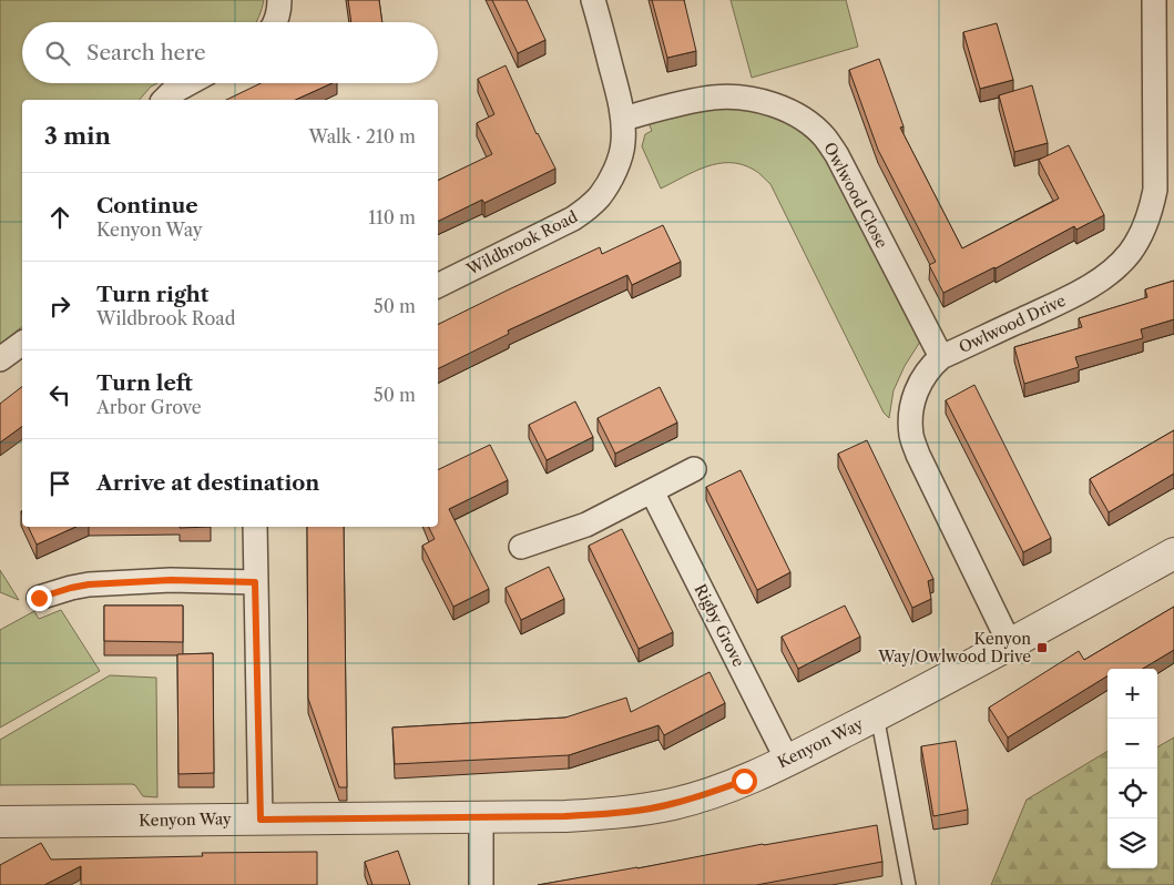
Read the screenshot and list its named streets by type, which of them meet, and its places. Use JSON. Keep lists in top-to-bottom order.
{
  "streets": {
    "street": [
      "Owlwood Close",
      "Wildbrook Road",
      "Owlwood Drive",
      "Rigby Grove",
      "Kenyon Way"
    ]
  },
  "crossings": [
    ["Owlwood Close", "Wildbrook Road"],
    ["Owlwood Close", "Owlwood Drive"],
    ["Owlwood Drive", "Kenyon Way"],
    ["Rigby Grove", "Kenyon Way"]
  ],
  "places": {
    "transit": ["Kenyon Way/Owlwood Drive"]
  },
  "page": {
    "search": "Search here",
    "heading": ["3 min", "Walk · 210 m"],
    "list": [
      ["Continue", "Kenyon Way", "110 m"],
      ["Turn right", "Wildbrook Road", "50 m"],
      ["Turn left", "Arbor Grove", "50 m"],
      "Arrive at destination"
    ],
    "map_buttons": ["+", "−"]
  }
}
